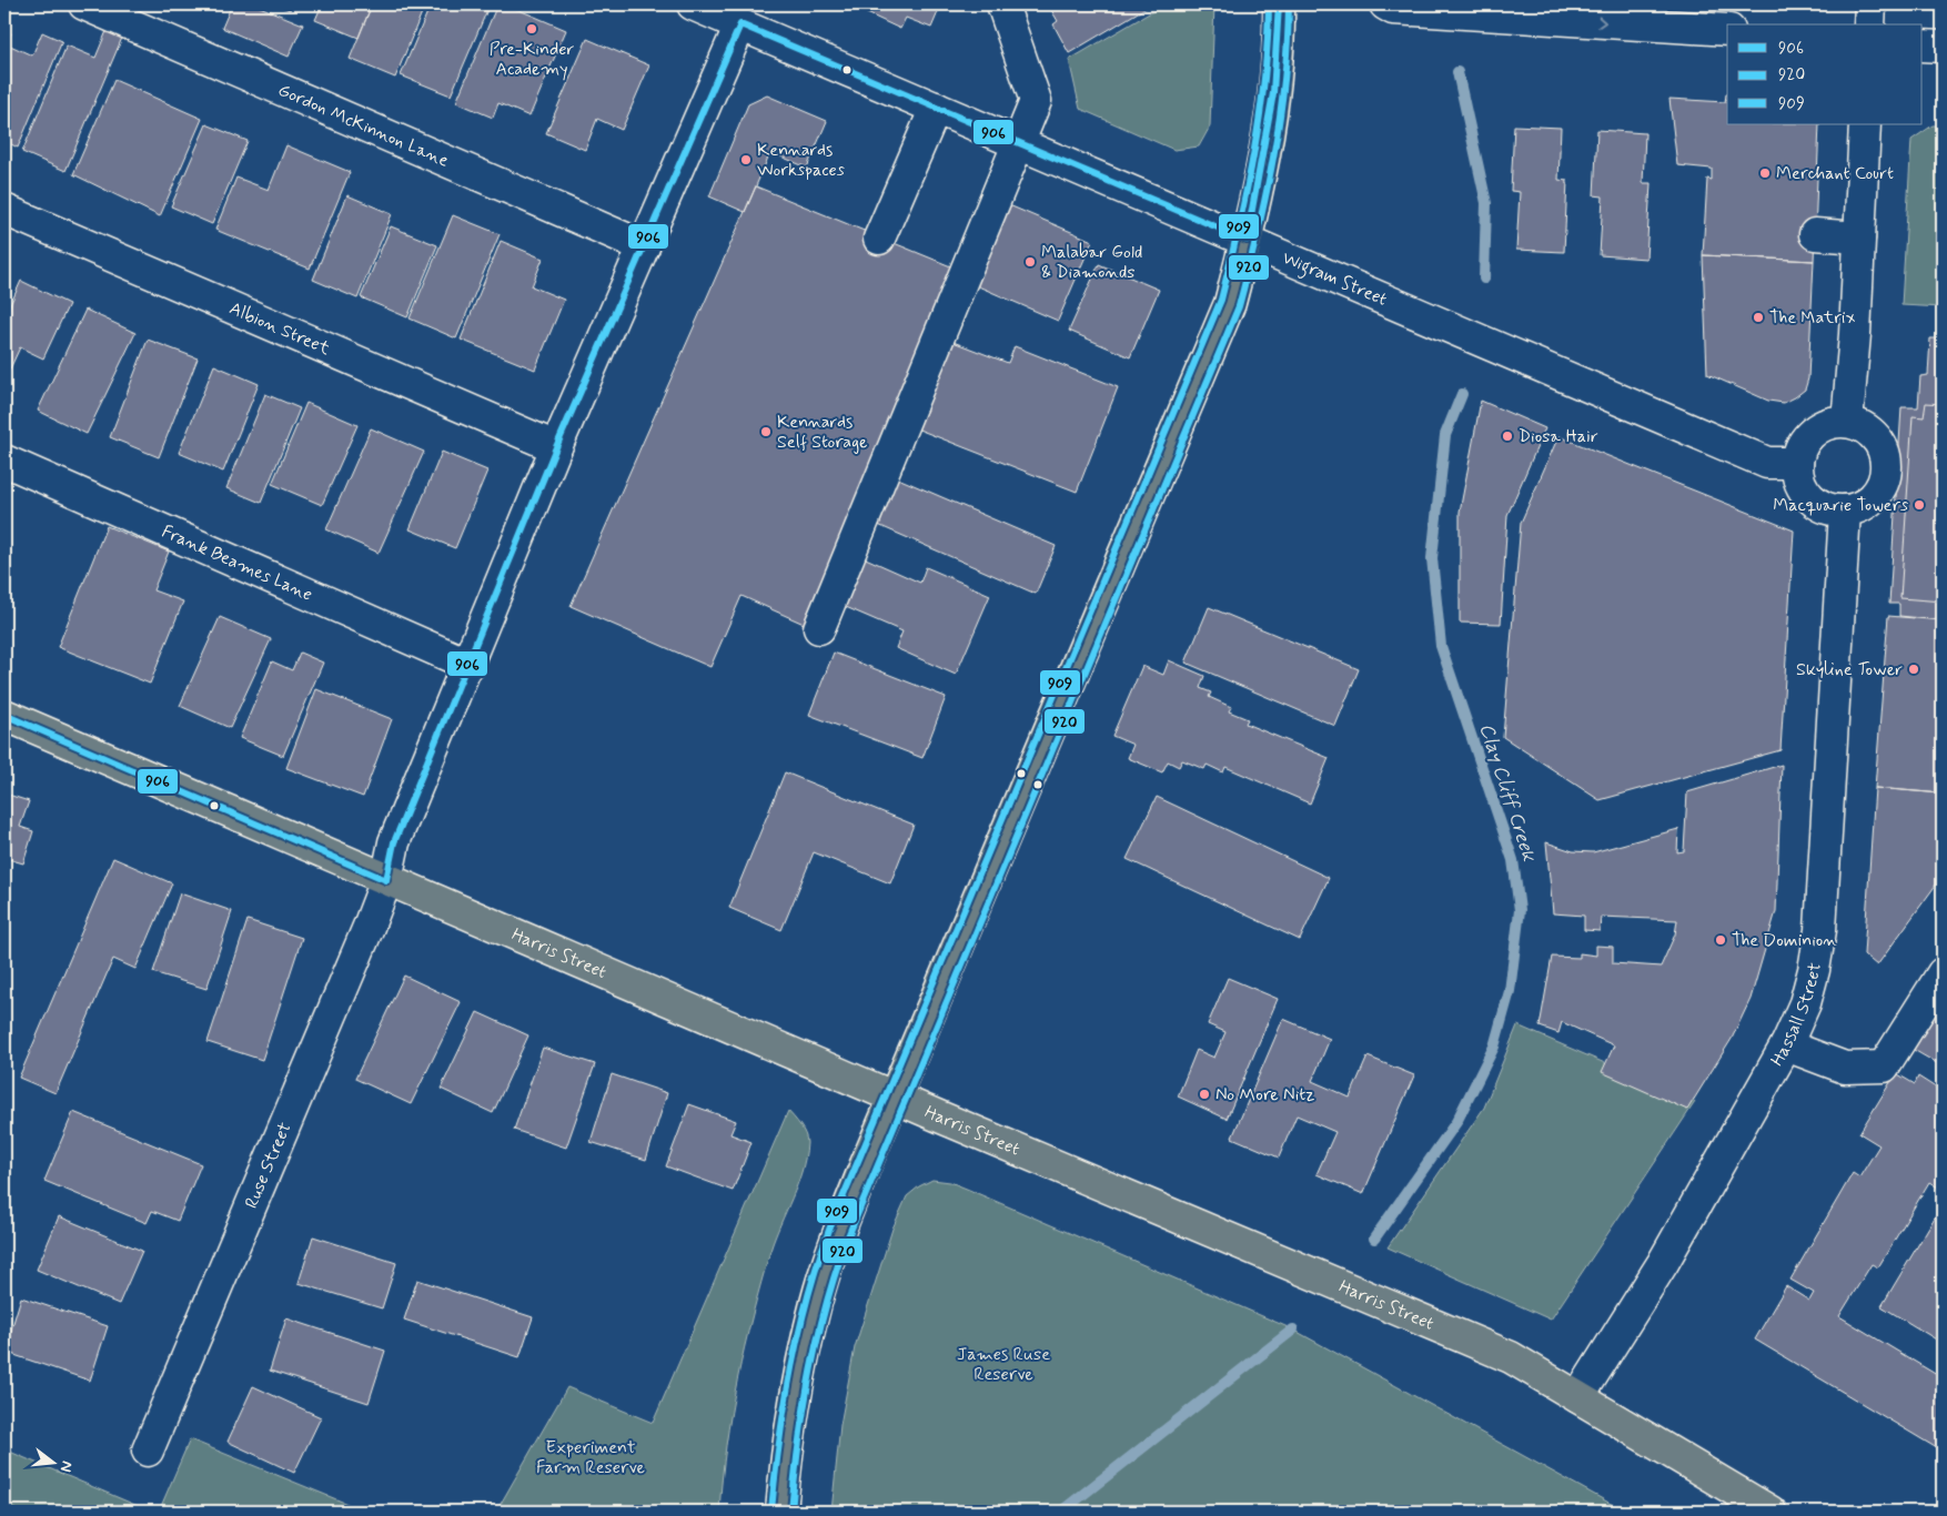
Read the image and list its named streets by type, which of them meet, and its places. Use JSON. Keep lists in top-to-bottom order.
{
  "streets": {
    "main road": ["Harris Street"],
    "street": [
      "Gordon McKinnon Lane",
      "Wigram Street",
      "Albion Street",
      "Frank Beames Lane",
      "Hassall Street",
      "Ruse Street"
    ]
  },
  "crossings": [
    ["Gordon McKinnon Lane", "Ruse Street"],
    ["Wigram Street", "Hassall Street"],
    ["Wigram Street", "Ruse Street"],
    ["Albion Street", "Ruse Street"],
    ["Frank Beames Lane", "Ruse Street"],
    ["Harris Street", "Hassall Street"],
    ["Harris Street", "Ruse Street"]
  ],
  "water": ["Clay Cliff Creek"],
  "parks": ["James Ruse Reserve", "Experiment Farm Reserve"],
  "places": [
    "Pre-Kinder Academy",
    "Kennards Workspaces",
    "Merchant Court",
    "Malabar Gold & Diamonds",
    "The Matrix",
    "Kennards Self Storage",
    "Diosa Hair",
    "Macquarie Towers",
    "Skyline Tower",
    "The Dominion",
    "No More Nitz"
  ],
  "lines": ["transit line 906", "transit line 920", "transit line 909"],
  "legend": ["906", "920", "909"],
  "north": "right"
}
